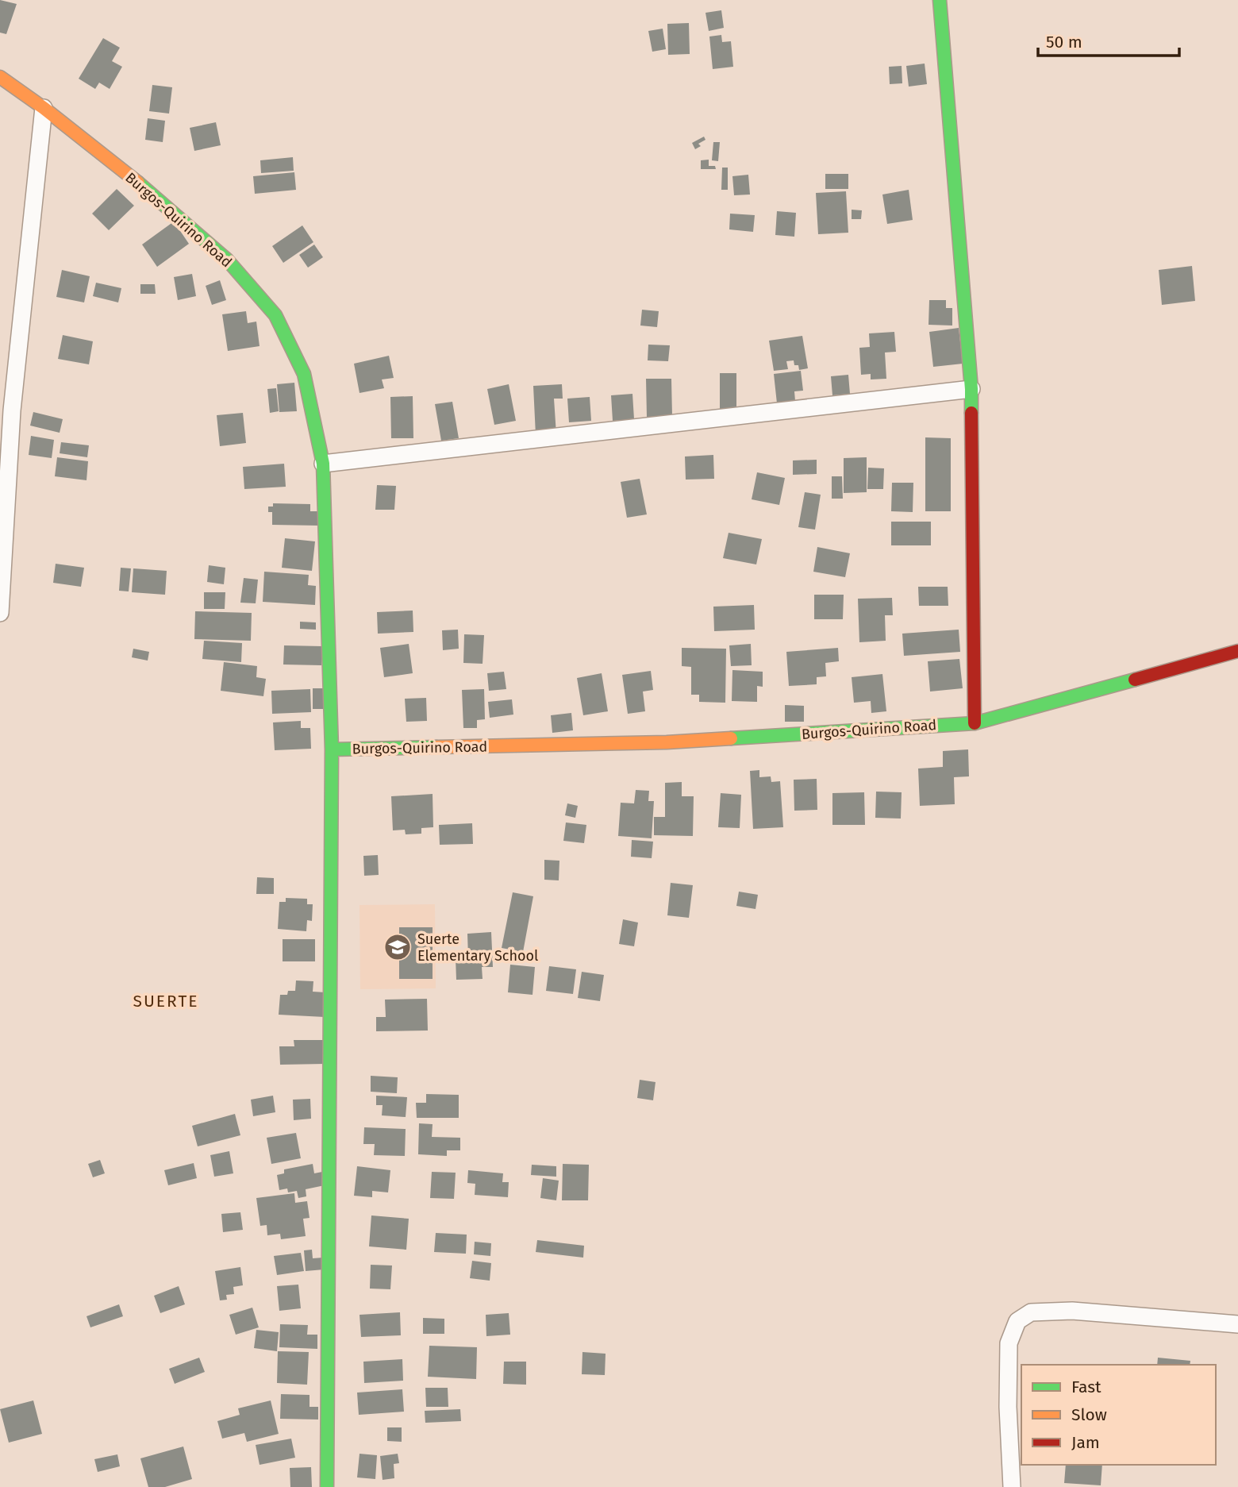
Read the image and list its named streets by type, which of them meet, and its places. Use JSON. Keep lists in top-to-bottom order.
{
  "streets": {
    "street": ["Burgos-Quirino Road"]
  },
  "districts": ["SUERTE"],
  "places": {
    "school or university": ["Suerte Elementary School"]
  },
  "legend": ["Fast", "Slow", "Jam"],
  "scale_bar": "50 m"
}
